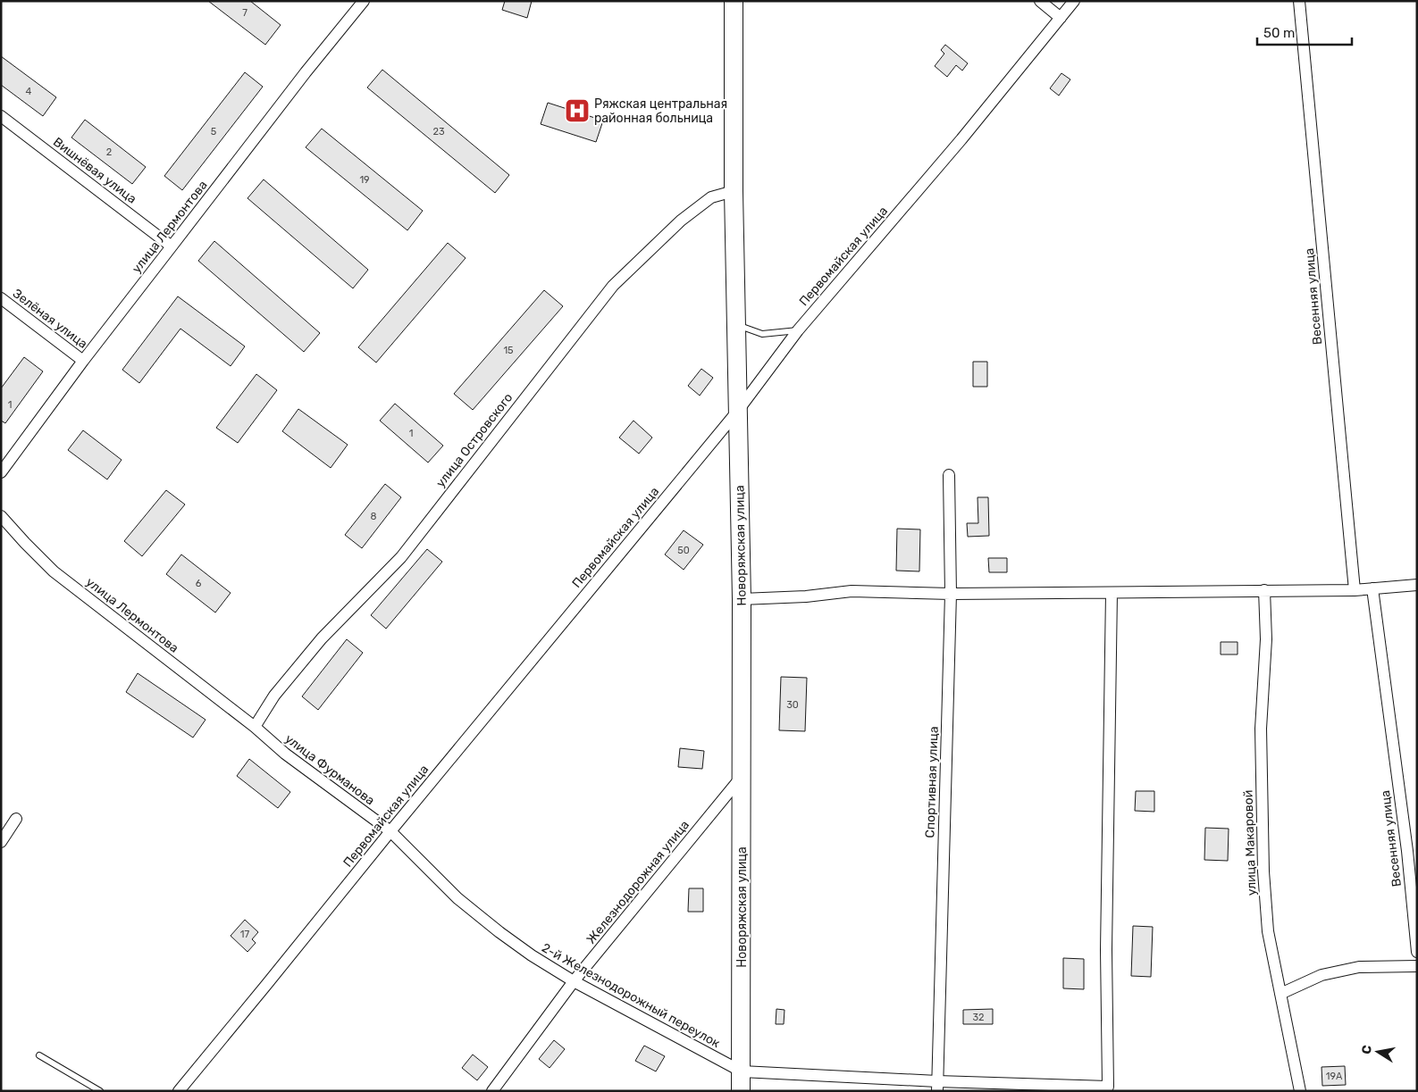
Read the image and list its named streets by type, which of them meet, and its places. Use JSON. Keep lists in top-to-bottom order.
{
  "streets": {
    "main road": ["Новоряжская улица"],
    "street": [
      "Вишнёвая улица",
      "улица Лермонтова",
      "Первомайская улица",
      "Весенняя улица",
      "Зелёная улица",
      "улица Островского",
      "улица Фурманова",
      "Спортивная улица",
      "улица Макаровой",
      "Железнодорожная улица",
      "2-й Железнодорожный переулок"
    ]
  },
  "crossings": [
    ["Вишнёвая улица", "улица Лермонтова"],
    ["улица Лермонтова", "Зелёная улица"],
    ["улица Лермонтова", "улица Островского"],
    ["улица Лермонтова", "улица Фурманова"],
    ["Первомайская улица", "Новоряжская улица"],
    ["Первомайская улица", "улица Фурманова"],
    ["Первомайская улица", "2-й Железнодорожный переулок"],
    ["улица Островского", "Новоряжская улица"],
    ["улица Островского", "улица Фурманова"],
    ["Новоряжская улица", "Железнодорожная улица"],
    ["Новоряжская улица", "2-й Железнодорожный переулок"],
    ["улица Фурманова", "2-й Железнодорожный переулок"],
    ["Железнодорожная улица", "2-й Железнодорожный переулок"]
  ],
  "places": {
    "hospital": ["Ряжская центральная районная больница"]
  },
  "house_numbers": [
    "7",
    "4",
    "5",
    "23",
    "2",
    "19",
    "15",
    "1",
    "1",
    "8",
    "50",
    "6",
    "30",
    "17",
    "32",
    "19А"
  ],
  "scale_bar": "50 m",
  "north": "left"
}
